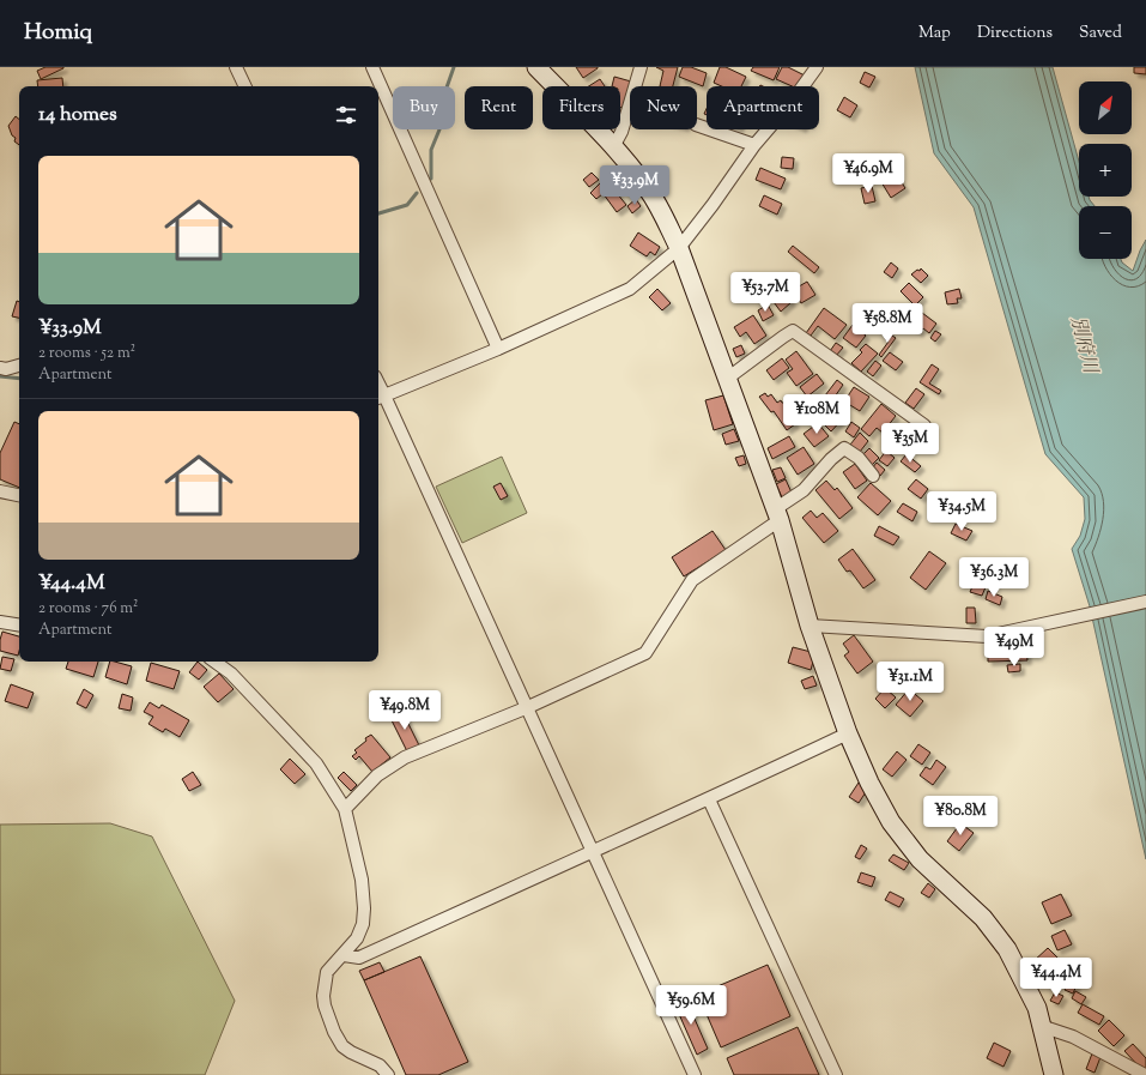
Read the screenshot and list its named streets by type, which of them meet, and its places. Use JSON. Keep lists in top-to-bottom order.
{
  "water": ["別府川"],
  "north": "top right",
  "page": {
    "header": "Homiq",
    "nav": ["Map", "Directions", "Saved"],
    "map_buttons": ["+", "−"],
    "chip": [
      "Buy",
      "Rent",
      "Filters",
      "New",
      "Apartment"
    ],
    "heading": "14 homes",
    "list": [
      {
        "name": "¥33.9M",
        "note": "2 rooms · 52 m² · Apartment"
      },
      {
        "name": "¥44.4M",
        "note": "2 rooms · 76 m² · Apartment"
      }
    ],
    "price": [
      "¥46.9M",
      "¥33.9M",
      "¥53.7M",
      "¥58.8M",
      "¥108M",
      "¥35M",
      "¥34.5M",
      "¥36.3M",
      "¥49M",
      "¥31.1M",
      "¥49.8M",
      "¥80.8M",
      "¥44.4M",
      "¥59.6M"
    ]
  }
}
